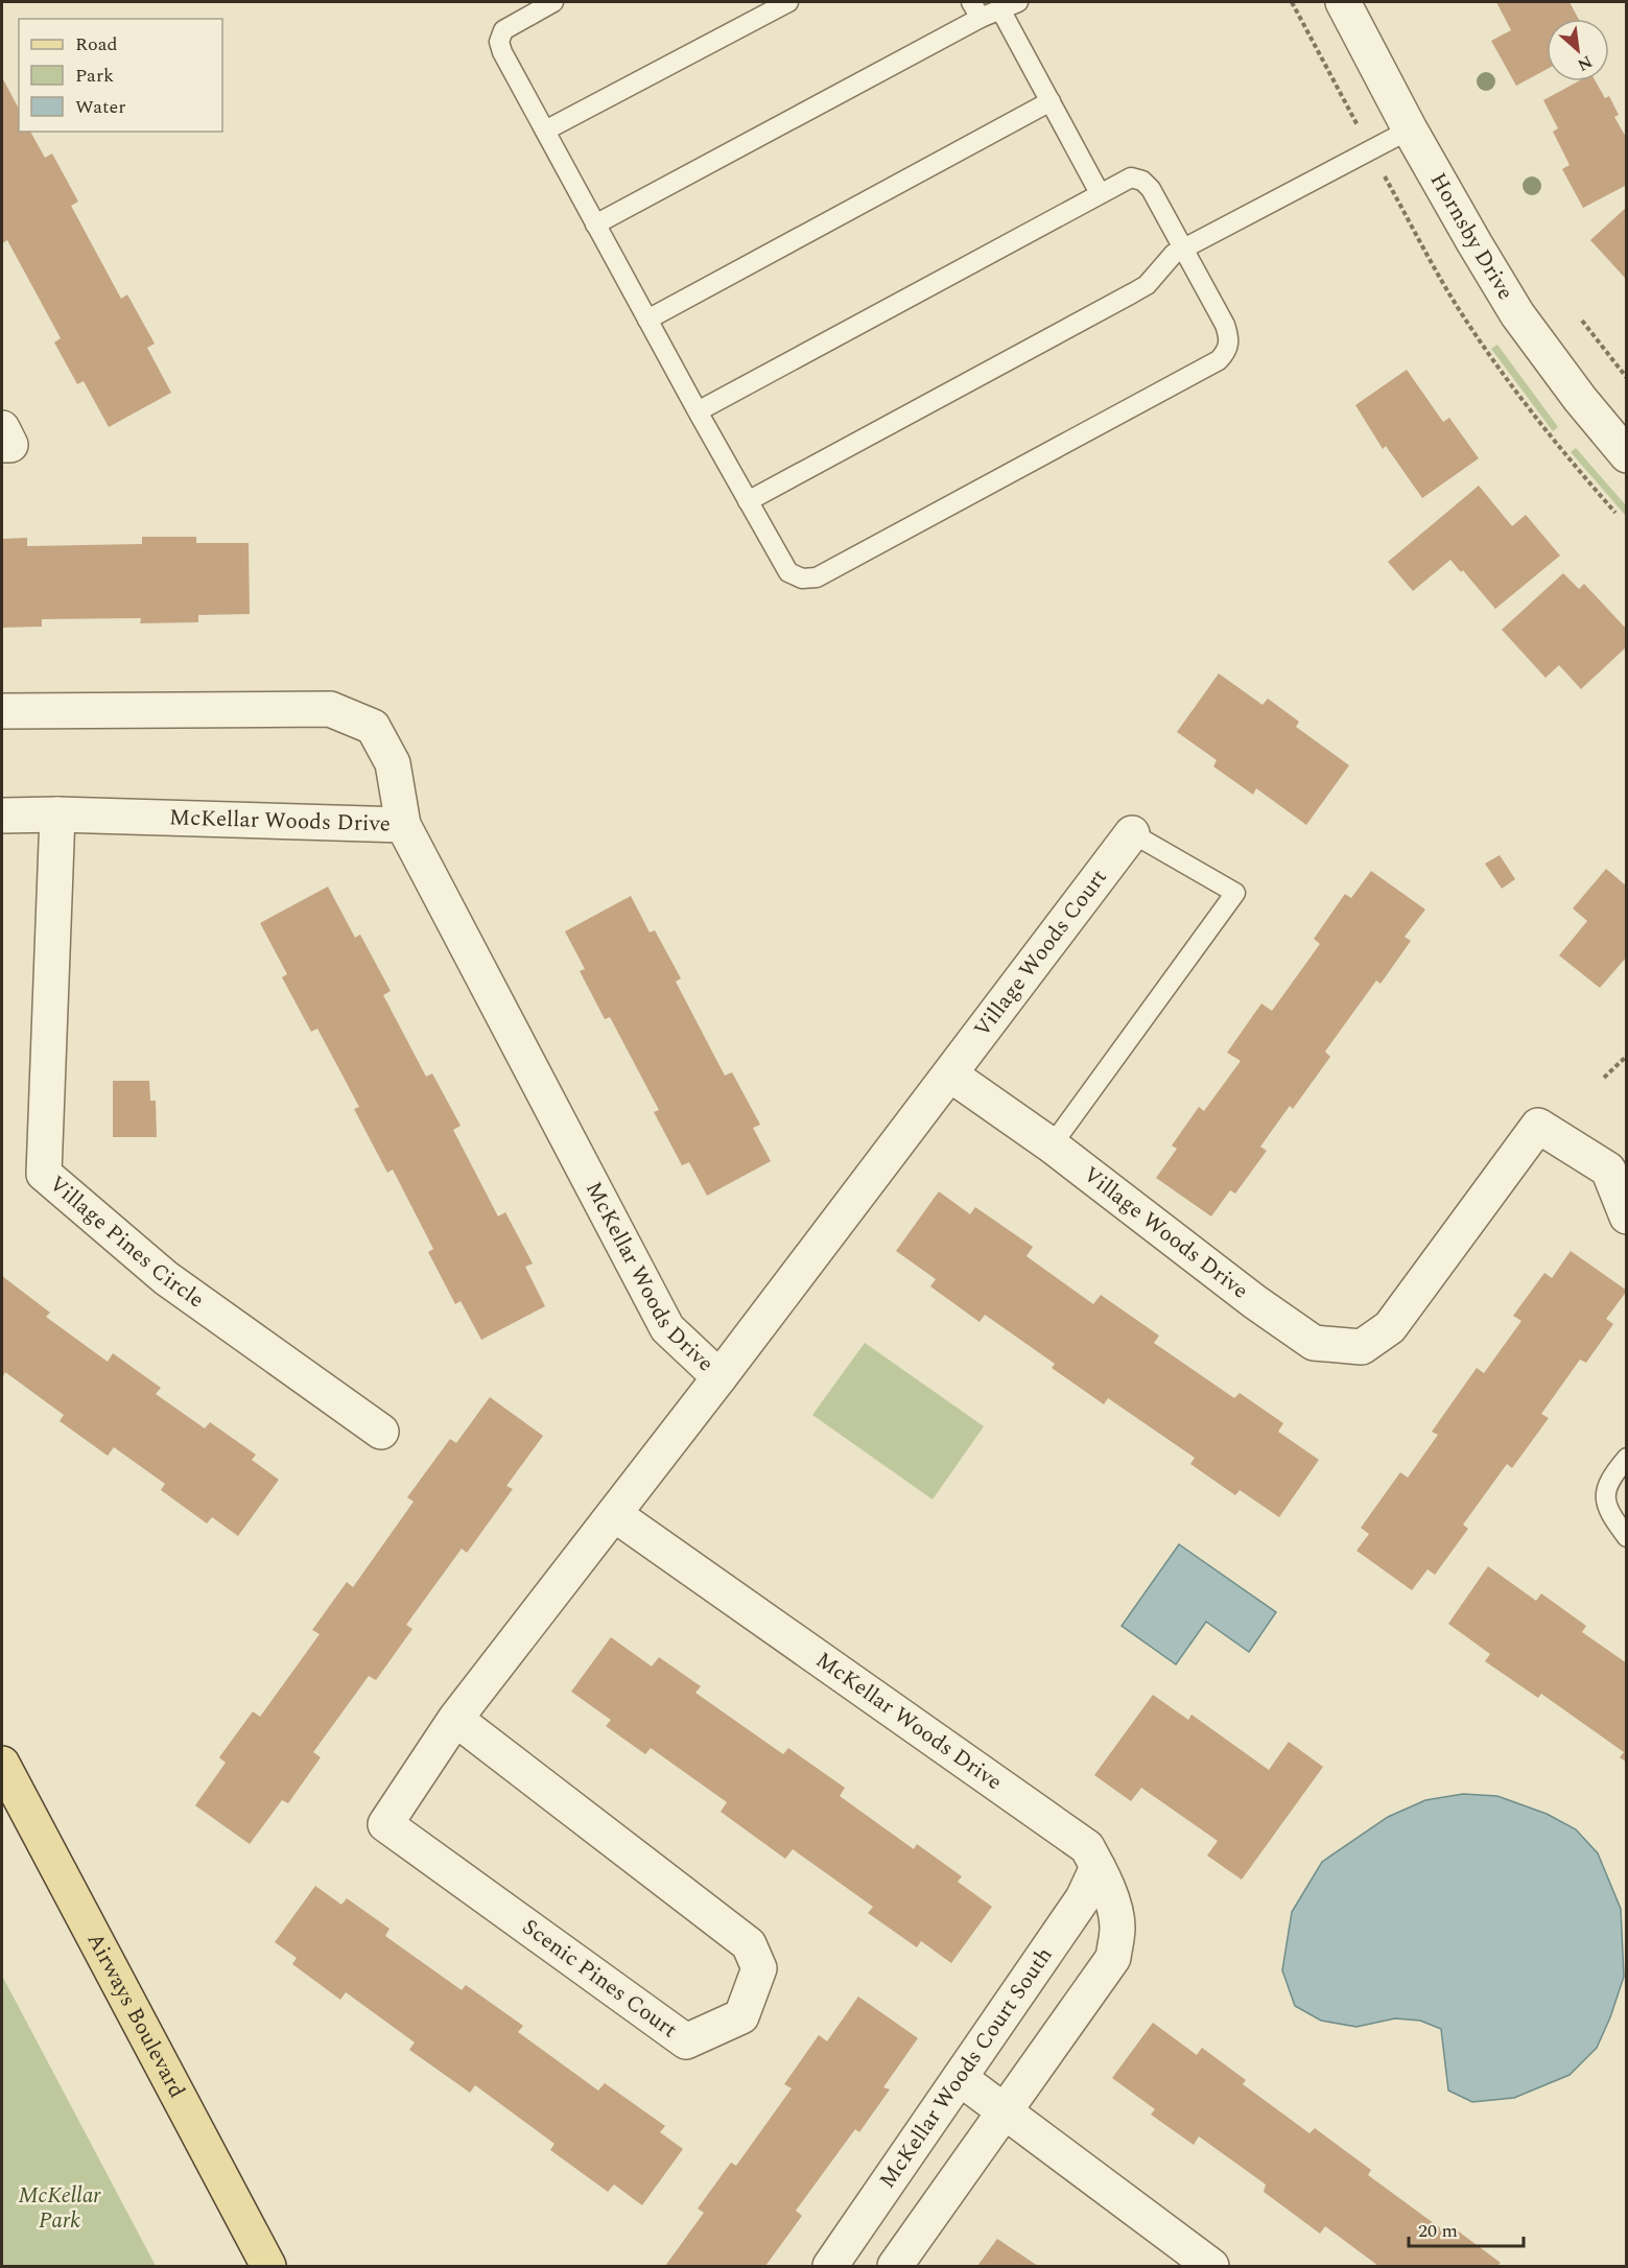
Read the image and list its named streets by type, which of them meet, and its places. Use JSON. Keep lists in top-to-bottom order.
{
  "streets": {
    "main road": ["Airways Boulevard"],
    "street": [
      "Hornsby Drive",
      "McKellar Woods Drive",
      "Village Woods Court",
      "Village Woods Drive",
      "Village Pines Circle",
      "Scenic Pines Court",
      "McKellar Woods Court South"
    ]
  },
  "crossings": [
    ["McKellar Woods Drive", "Village Pines Circle"],
    ["McKellar Woods Drive", "Scenic Pines Court"],
    ["McKellar Woods Drive", "McKellar Woods Court South"],
    ["Village Woods Court", "Village Woods Drive"]
  ],
  "parks": ["McKellar Park"],
  "legend": ["Road", "Park", "Water"],
  "scale_bar": "20 m",
  "north": "bottom right"
}
